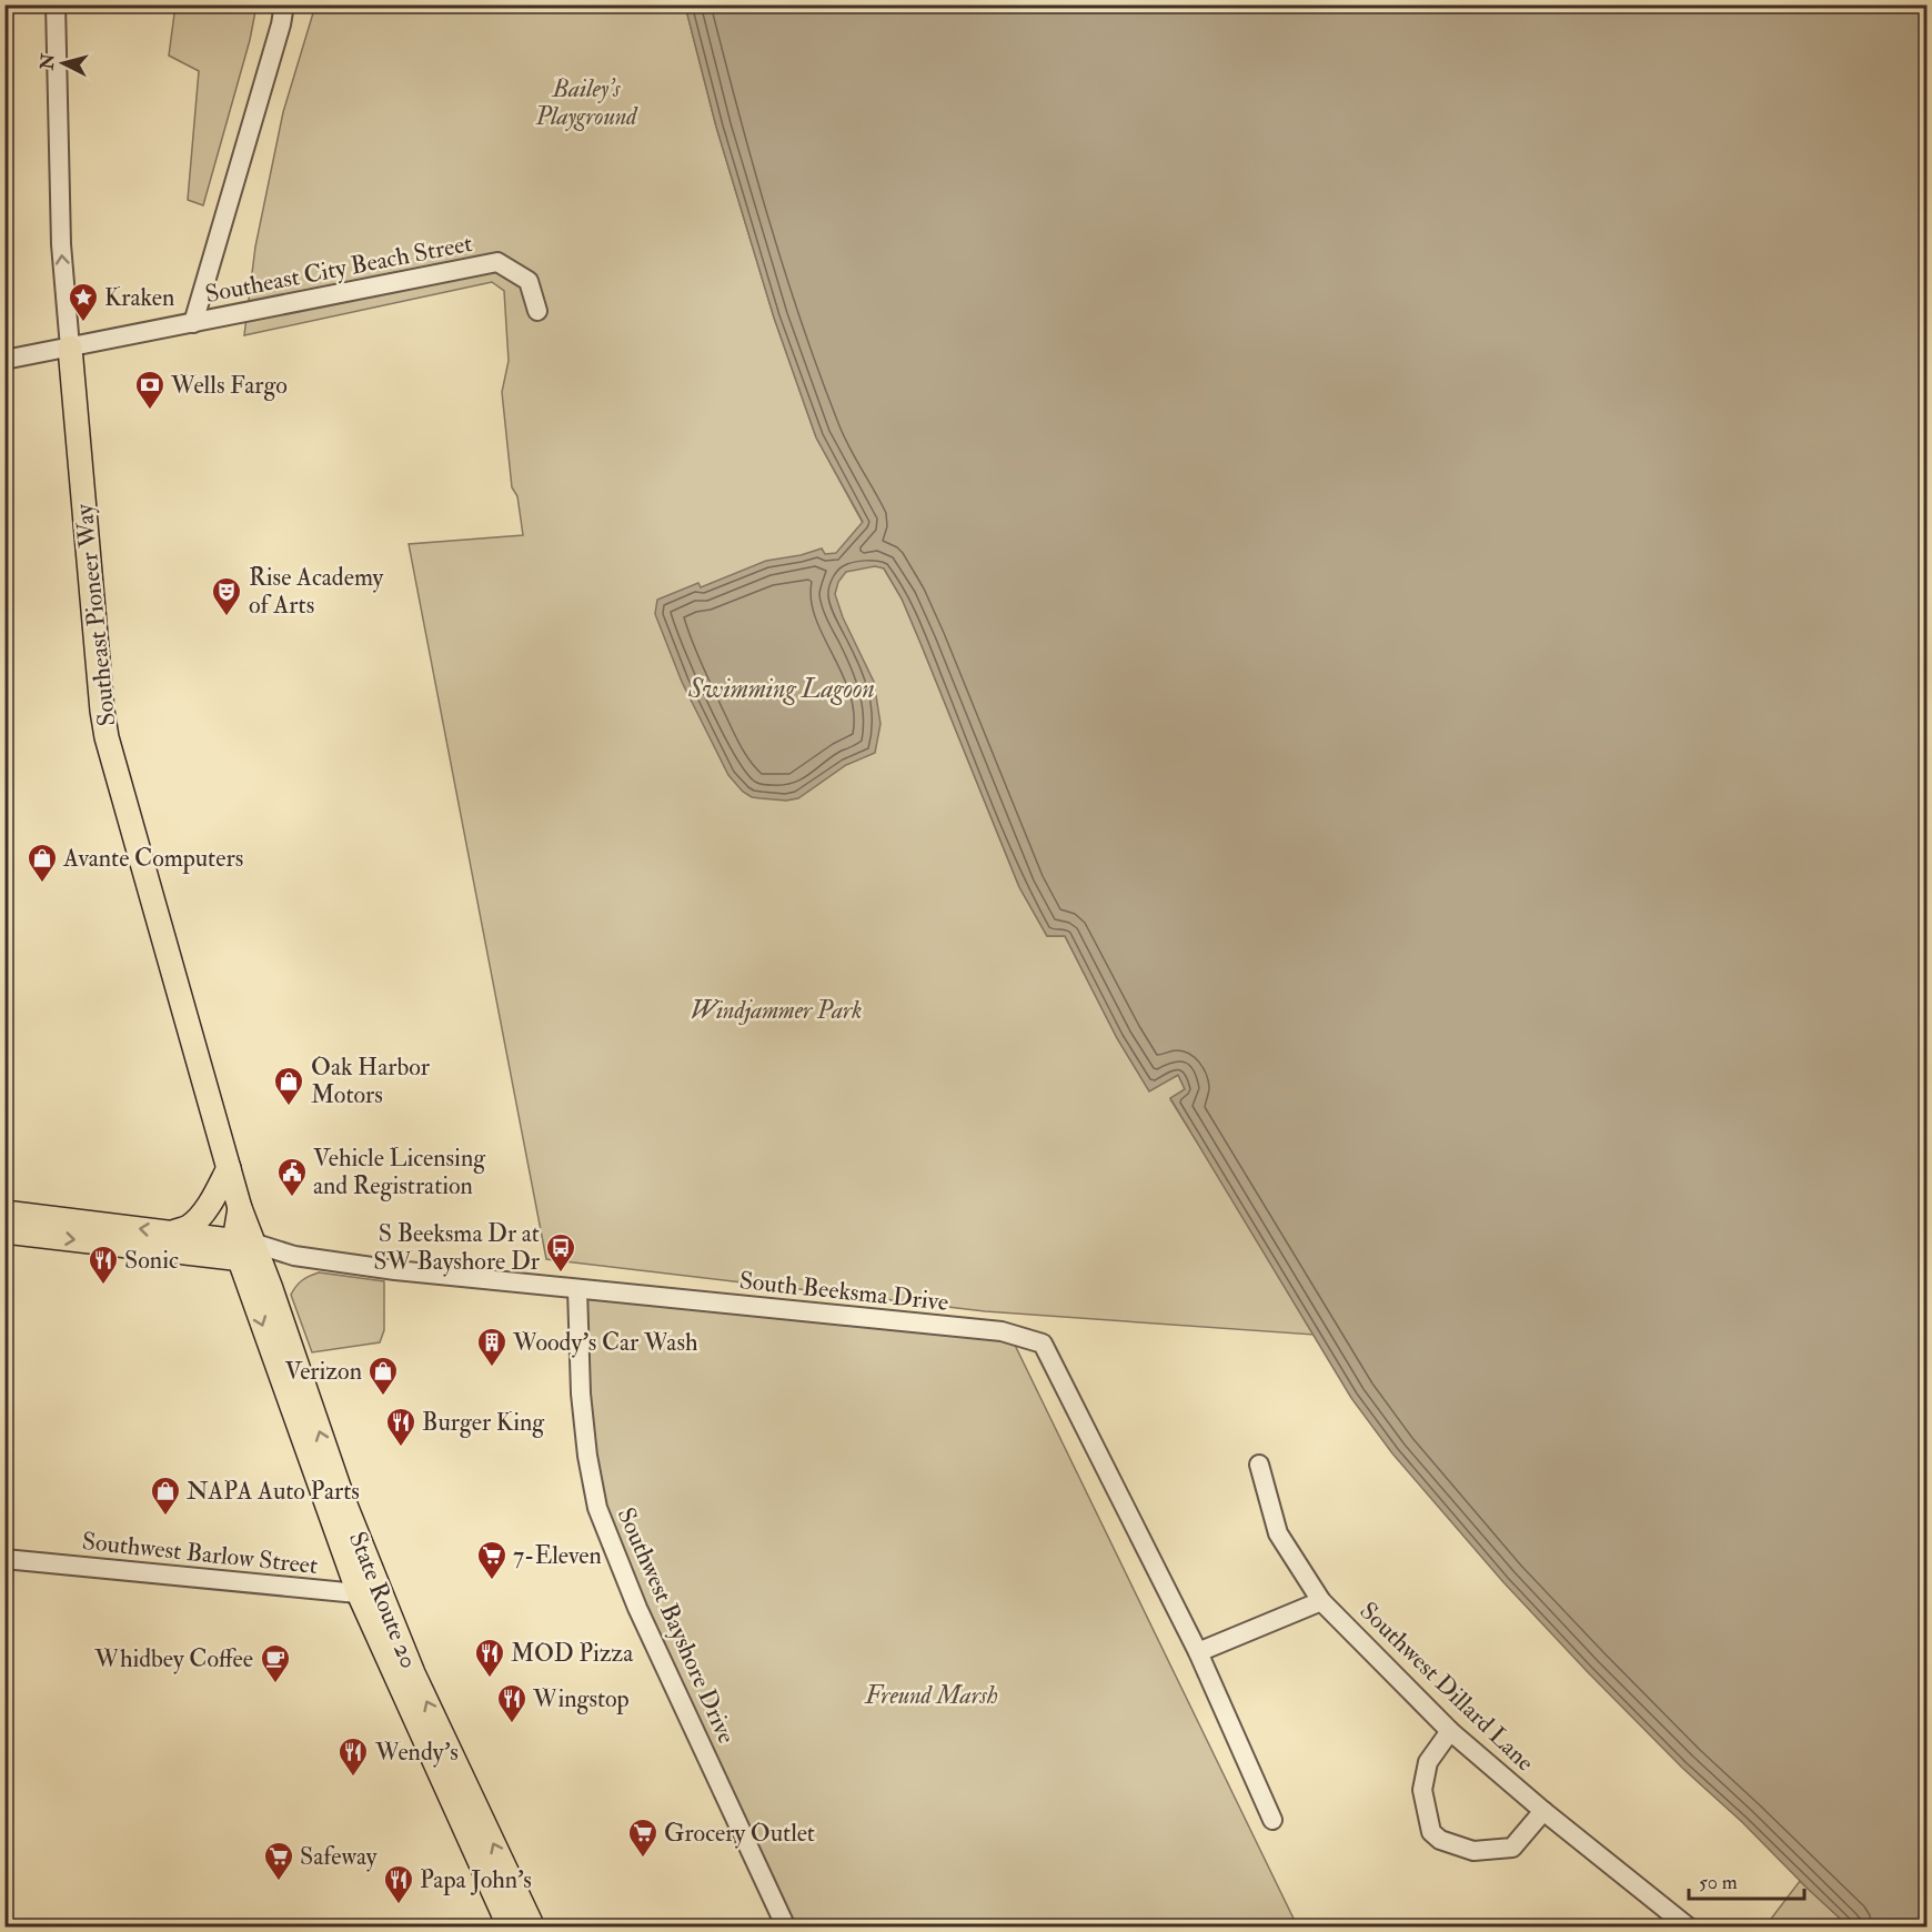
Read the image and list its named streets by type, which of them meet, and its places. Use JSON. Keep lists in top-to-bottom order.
{
  "streets": {
    "main road": ["Southeast Pioneer Way", "State Route 20"],
    "street": [
      "Southeast City Beach Street",
      "South Beeksma Drive",
      "Southwest Barlow Street",
      "Southwest Bayshore Drive",
      "Southwest Dillard Lane"
    ]
  },
  "crossings": [
    ["Southeast City Beach Street", "Southeast Pioneer Way"],
    ["Southeast Pioneer Way", "South Beeksma Drive"],
    ["Southeast Pioneer Way", "State Route 20"],
    ["South Beeksma Drive", "State Route 20"],
    ["South Beeksma Drive", "Southwest Bayshore Drive"],
    ["Southwest Barlow Street", "State Route 20"]
  ],
  "water": ["Swimming Lagoon"],
  "parks": ["Bailey's Playground", "Windjammer Park", "Freund Marsh"],
  "places": {
    "place": ["Kraken"],
    "bank": ["Wells Fargo"],
    "theatre": ["Rise Academy of Arts"],
    "shop": [
      "Avante Computers",
      "Oak Harbor Motors",
      "Verizon",
      "NAPA Auto Parts"
    ],
    "public building": ["Vehicle Licensing and Registration"],
    "bus stop": ["S Beeksma Dr at SW Bayshore Dr"],
    "restaurant": [
      "Sonic",
      "Burger King",
      "MOD Pizza",
      "Wingstop",
      "Wendy's",
      "Papa John's"
    ],
    "building": ["Woody's Car Wash"],
    "supermarket": ["7-Eleven", "Grocery Outlet", "Safeway"],
    "cafe": ["Whidbey Coffee"]
  },
  "scale_bar": "50 m",
  "north": "left"
}
